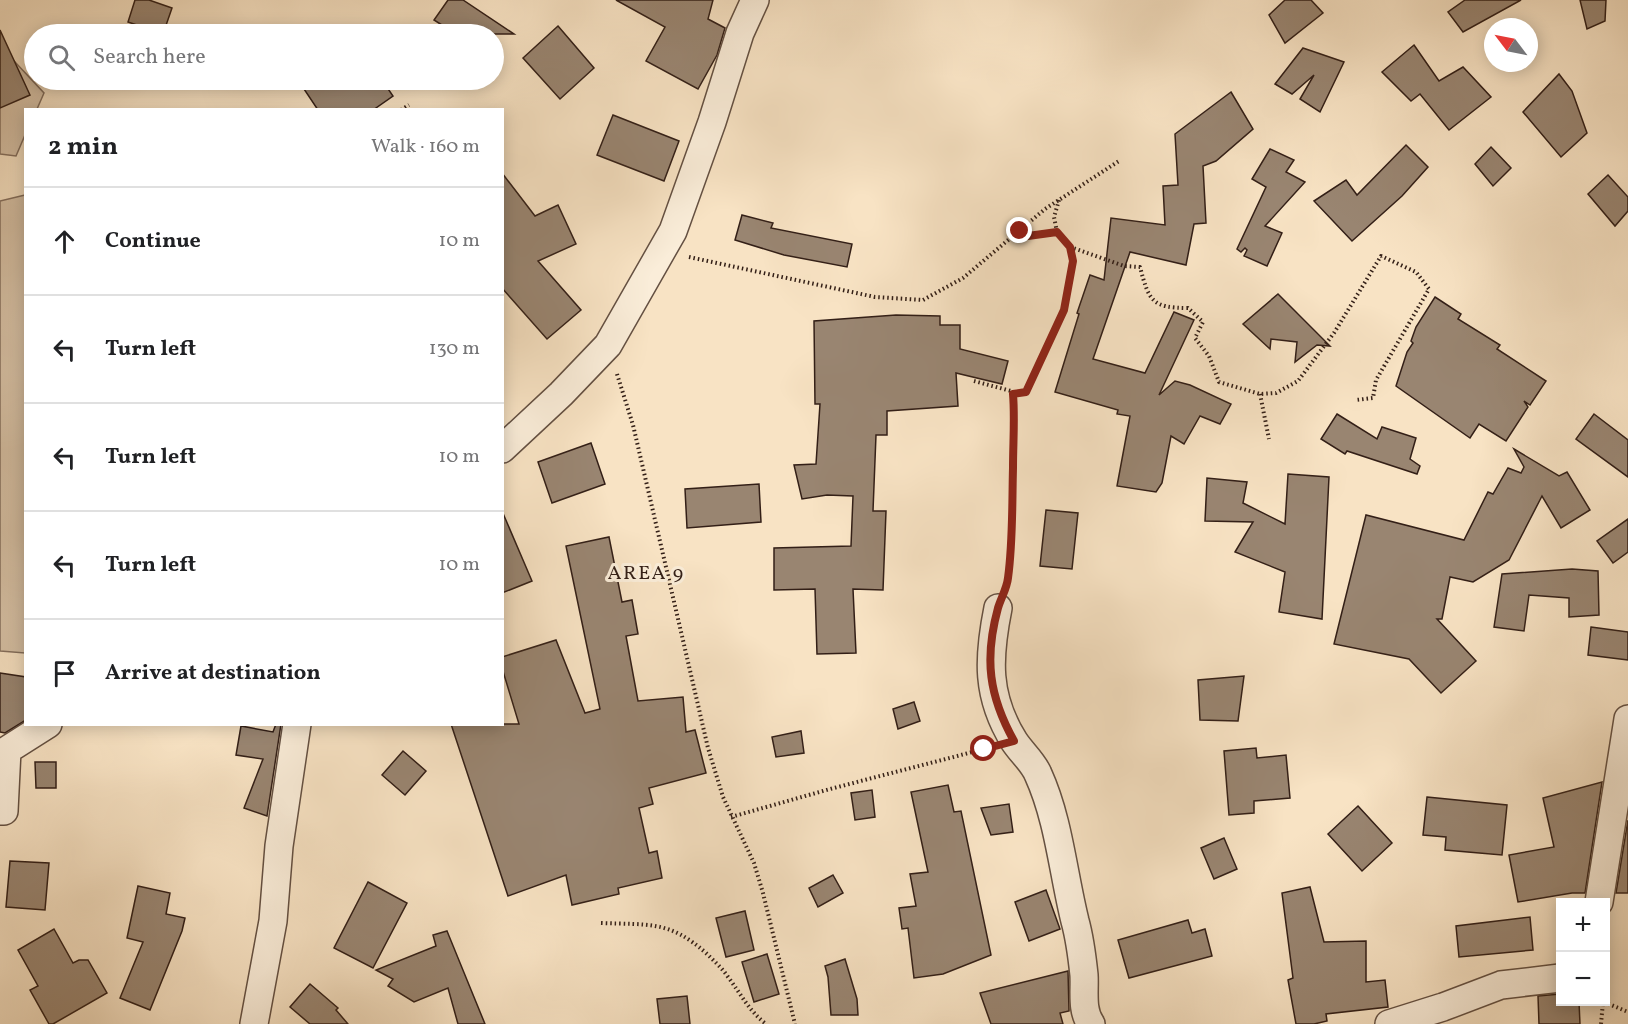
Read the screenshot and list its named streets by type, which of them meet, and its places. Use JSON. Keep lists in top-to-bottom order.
{
  "districts": ["AREA 9"],
  "north": "top left",
  "page": {
    "search": "Search here",
    "heading": ["2 min", "Walk · 160 m"],
    "list": [
      ["Continue", "10 m"],
      ["Turn left", "130 m"],
      ["Turn left", "10 m"],
      ["Turn left", "10 m"],
      "Arrive at destination"
    ],
    "map_buttons": ["+", "−"]
  }
}
